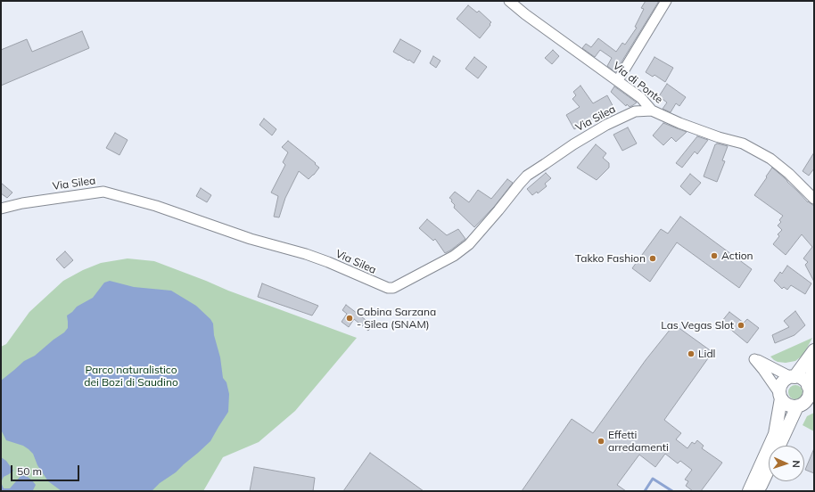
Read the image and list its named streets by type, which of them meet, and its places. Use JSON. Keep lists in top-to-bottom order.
{
  "streets": {
    "street": ["Via di Ponte", "Via Silea"]
  },
  "crossings": [
    ["Via di Ponte", "Via Silea"]
  ],
  "parks": ["Parco naturalistico dei Bozi di Saudino"],
  "places": [
    "Action",
    "Takko Fashion",
    "Cabina Sarzana - Silea (SNAM)",
    "Las Vegas Slot",
    "Lidl",
    "Effetti arredamenti"
  ],
  "scale_bar": "50 m",
  "north": "right"
}
